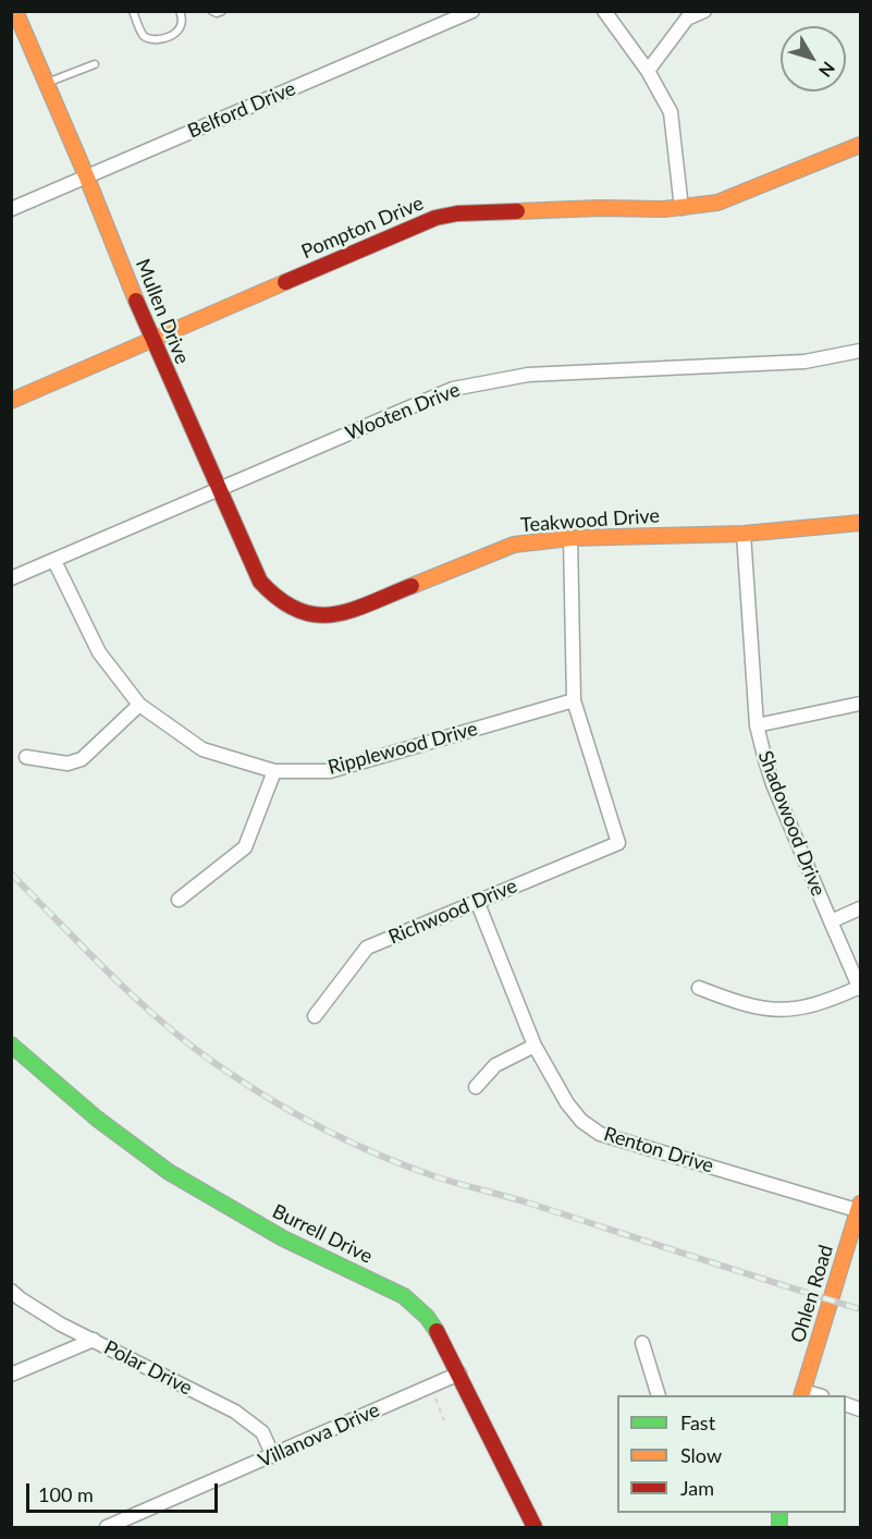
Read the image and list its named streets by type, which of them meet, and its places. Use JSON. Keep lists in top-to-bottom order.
{
  "streets": {
    "street": [
      "Belford Drive",
      "Pompton Drive",
      "Mullen Drive",
      "Wooten Drive",
      "Teakwood Drive",
      "Ripplewood Drive",
      "Shadowood Drive",
      "Richwood Drive",
      "Renton Drive",
      "Burrell Drive",
      "Ohlen Road",
      "Polar Drive",
      "Villanova Drive"
    ]
  },
  "crossings": [
    ["Belford Drive", "Mullen Drive"],
    ["Pompton Drive", "Mullen Drive"],
    ["Mullen Drive", "Wooten Drive"],
    ["Mullen Drive", "Teakwood Drive"],
    ["Wooten Drive", "Ripplewood Drive"],
    ["Teakwood Drive", "Shadowood Drive"],
    ["Ripplewood Drive", "Richwood Drive"],
    ["Richwood Drive", "Renton Drive"],
    ["Renton Drive", "Ohlen Road"],
    ["Burrell Drive", "Villanova Drive"],
    ["Polar Drive", "Villanova Drive"]
  ],
  "legend": ["Fast", "Slow", "Jam"],
  "scale_bar": "100 m",
  "north": "bottom right"
}
